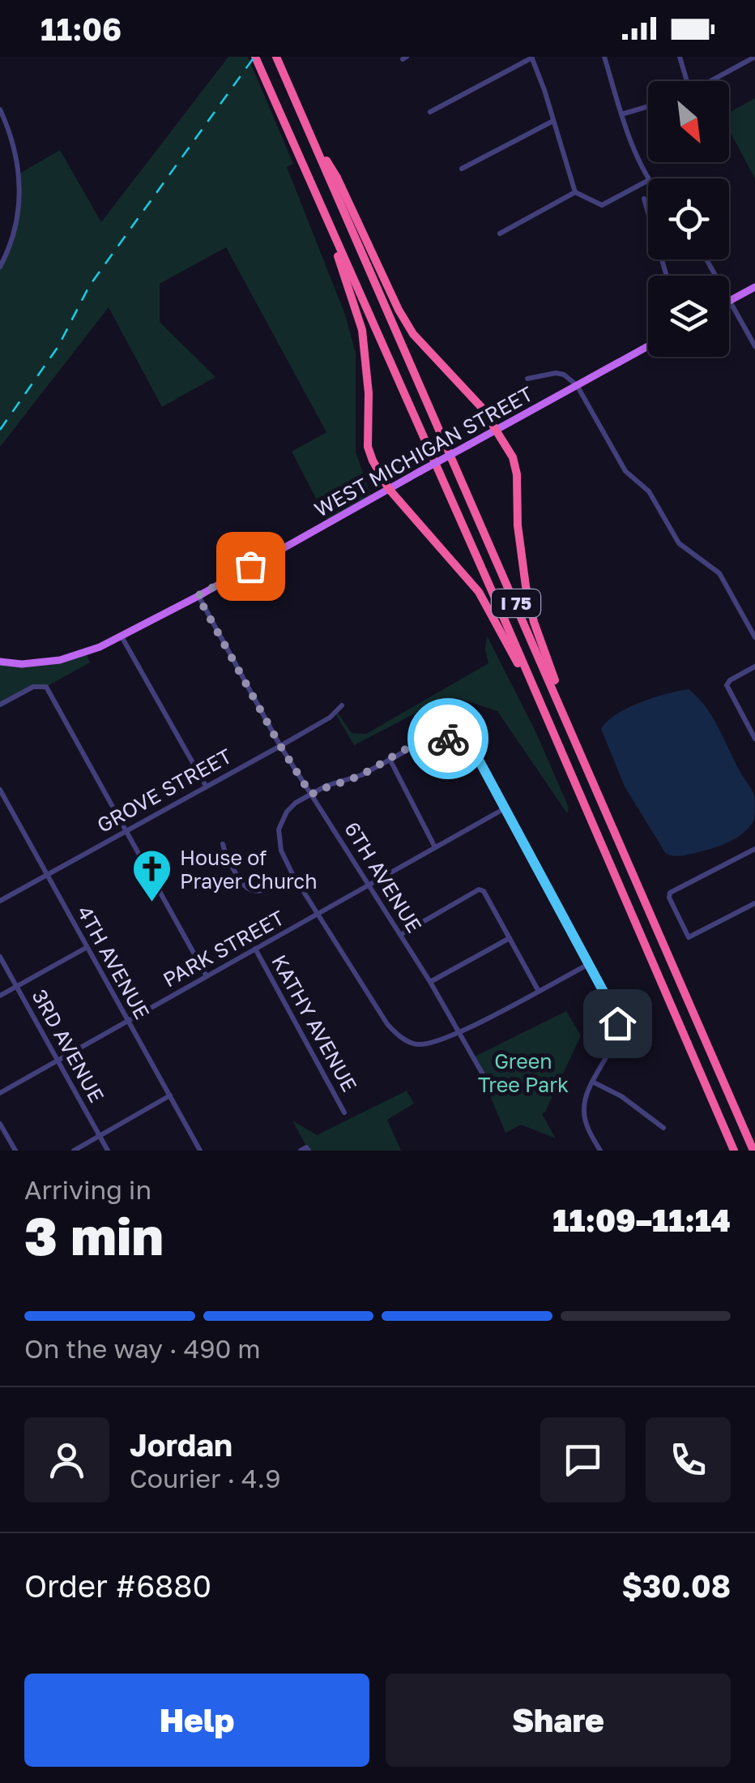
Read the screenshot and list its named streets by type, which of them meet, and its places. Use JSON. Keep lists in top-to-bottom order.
{
  "streets": {
    "highway": ["I 75"],
    "main road": ["WEST MICHIGAN STREET"],
    "street": [
      "GROVE STREET",
      "6TH AVENUE",
      "PARK STREET",
      "4TH AVENUE",
      "KATHY AVENUE",
      "3RD AVENUE"
    ]
  },
  "crossings": [
    ["WEST MICHIGAN STREET", "6TH AVENUE"],
    ["GROVE STREET", "6TH AVENUE"],
    ["GROVE STREET", "4TH AVENUE"],
    ["6TH AVENUE", "PARK STREET"],
    ["PARK STREET", "4TH AVENUE"],
    ["PARK STREET", "KATHY AVENUE"],
    ["PARK STREET", "3RD AVENUE"]
  ],
  "parks": ["Green Tree Park"],
  "places": {
    "church": ["House of Prayer Church"]
  },
  "north": "bottom right",
  "page": {
    "status": "11:06",
    "heading": ["3 min", "Arriving in", "11:09–11:14"],
    "panel": [
      "Jordan",
      "Courier · 4.9",
      "Order #6880",
      "$30.08"
    ],
    "bar": "On the way · 490 m",
    "buttons": ["Help", "Share"]
  }
}
